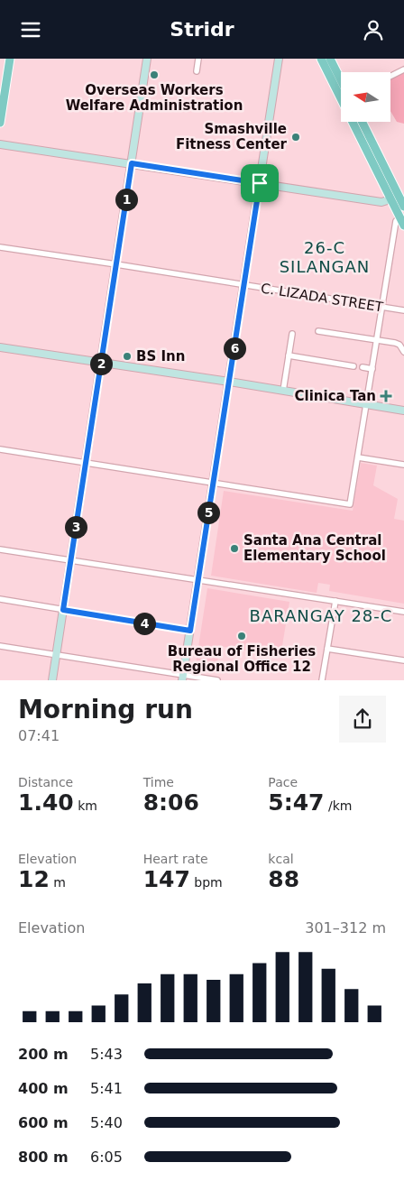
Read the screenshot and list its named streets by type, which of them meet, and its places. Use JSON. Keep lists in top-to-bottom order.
{
  "streets": {
    "street": ["C. LIZADA STREET"]
  },
  "districts": ["26-C SILANGAN", "BARANGAY 28-C"],
  "places": {
    "other": [
      "Overseas Workers Welfare Administration",
      "Smashville Fitness Center",
      "BS Inn",
      "Santa Ana Central Elementary School",
      "Bureau of Fisheries Regional Office 12"
    ],
    "health": ["Clinica Tan"]
  },
  "north": "left",
  "page": {
    "header": "Stridr",
    "pins": [
      "1",
      "6",
      "2",
      "5",
      "3",
      "4"
    ],
    "heading": ["Morning run", "07:41"],
    "stats": [
      ["Distance", "1.40 km"],
      ["Time", "8:06"],
      ["Pace", "5:47 /km"],
      ["Elevation", "12 m"],
      ["Heart rate", "147 bpm"],
      ["kcal", "88"]
    ],
    "chart": ["Elevation", "301–312 m"],
    "list": [
      {
        "name": "200 m",
        "note": "5:43"
      },
      {
        "name": "400 m",
        "note": "5:41"
      },
      {
        "name": "600 m",
        "note": "5:40"
      },
      {
        "name": "800 m",
        "note": "6:05"
      }
    ]
  }
}
